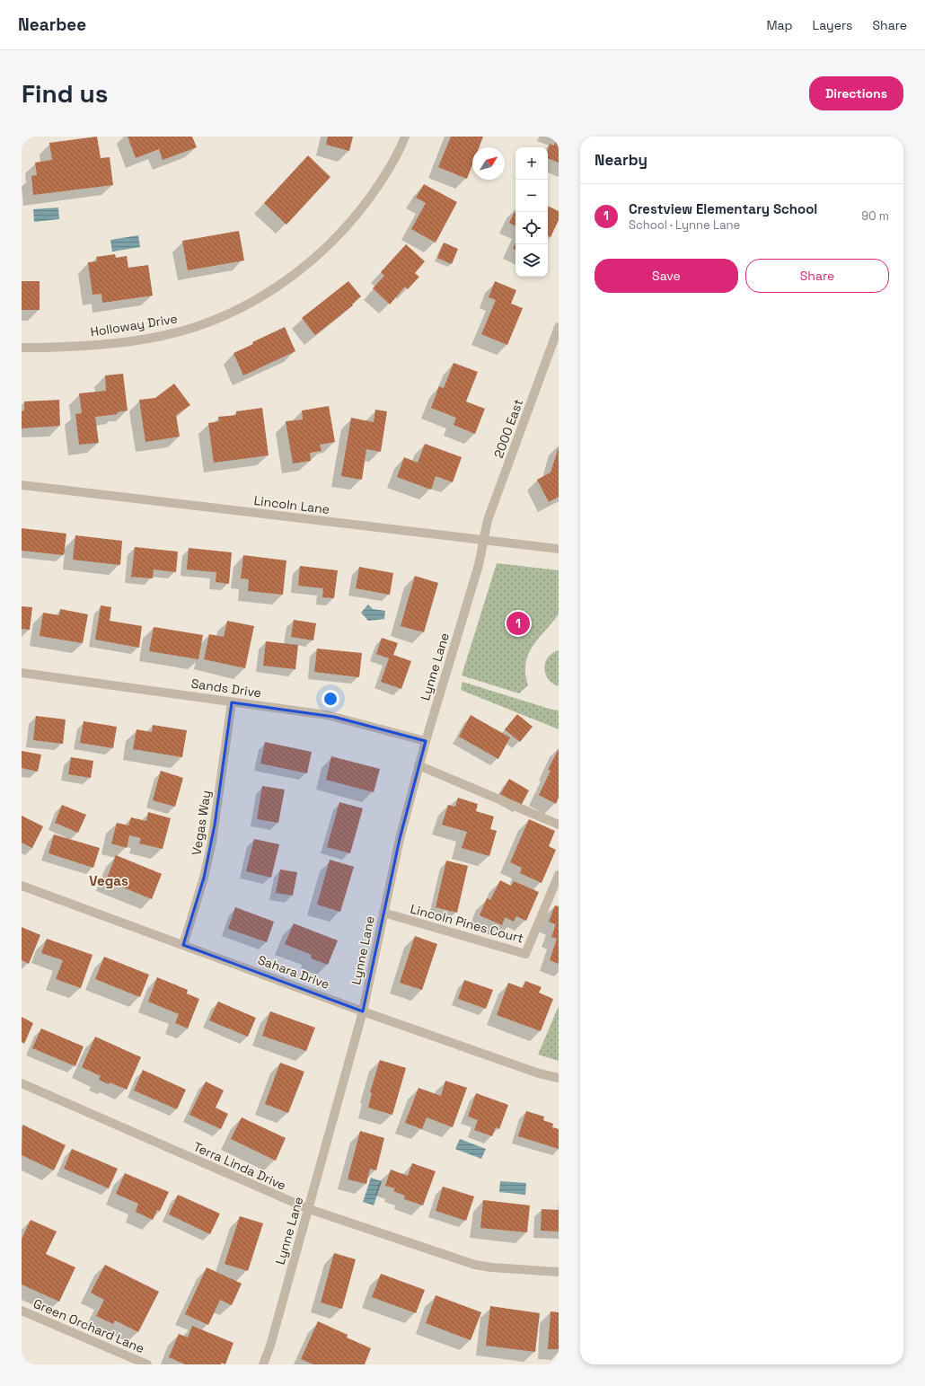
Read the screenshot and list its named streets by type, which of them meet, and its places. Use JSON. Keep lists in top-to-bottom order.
{
  "streets": {
    "street": [
      "Holloway Drive",
      "2000 East",
      "Lincoln Lane",
      "Lynne Lane",
      "Sands Drive",
      "Vegas Way",
      "Lincoln Pines Court",
      "Sahara Drive",
      "Terra Linda Drive",
      "Green Orchard Lane"
    ]
  },
  "crossings": [
    ["2000 East", "Lincoln Lane"],
    ["2000 East", "Lynne Lane"],
    ["Lincoln Lane", "Lynne Lane"],
    ["Lynne Lane", "Sands Drive"],
    ["Lynne Lane", "Lincoln Pines Court"],
    ["Lynne Lane", "Sahara Drive"],
    ["Lynne Lane", "Terra Linda Drive"],
    ["Sands Drive", "Vegas Way"],
    ["Vegas Way", "Sahara Drive"]
  ],
  "districts": ["Vegas"],
  "north": "top right",
  "page": {
    "header": "Nearbee",
    "nav": ["Map", "Layers", "Share"],
    "buttons": [
      "Directions",
      ["Save", "Share"]
    ],
    "title": "Find us",
    "heading": "Nearby",
    "map_buttons": ["+", "−"],
    "list": [
      {
        "mark": "1",
        "name": "Crestview Elementary School",
        "note": "School · Lynne Lane",
        "value": "90 m"
      }
    ],
    "pins": "1"
  }
}
